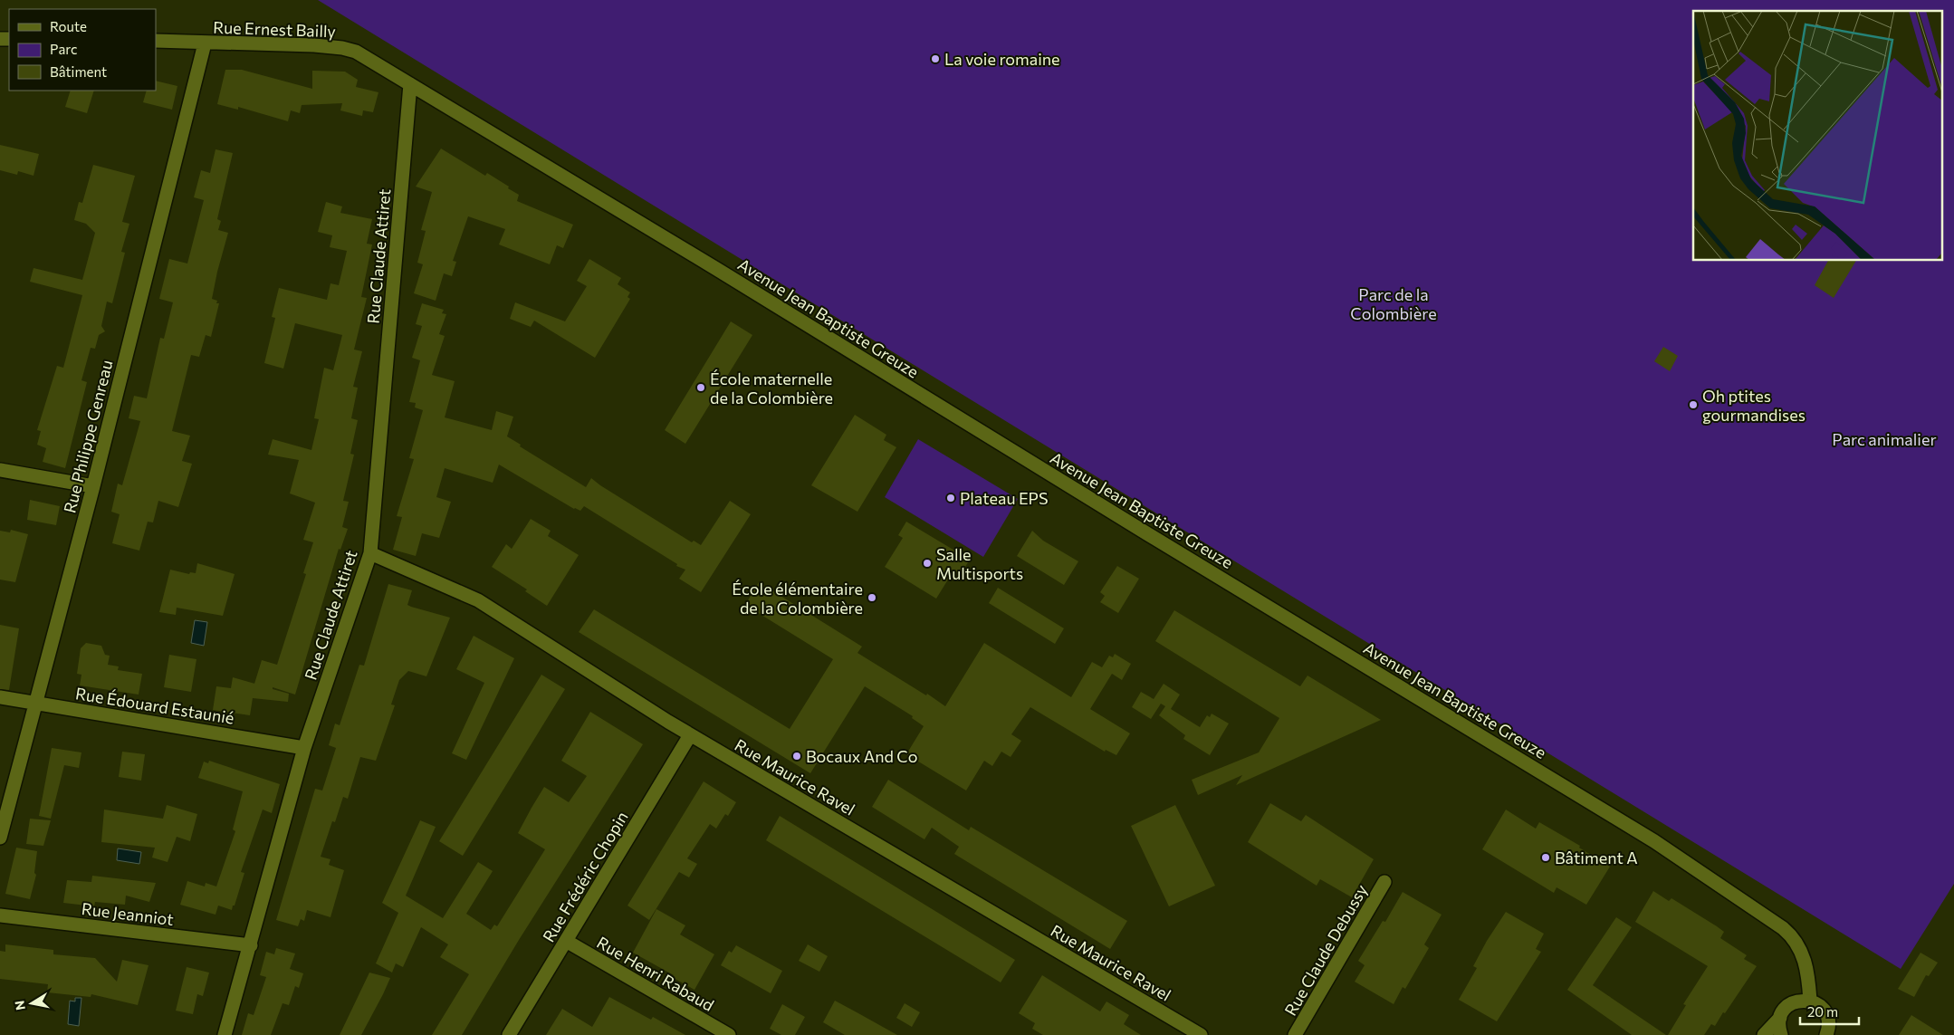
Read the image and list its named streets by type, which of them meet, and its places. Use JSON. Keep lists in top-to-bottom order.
{
  "streets": {
    "street": [
      "Rue Ernest Bailly",
      "Rue Claude Attiret",
      "Avenue Jean Baptiste Greuze",
      "Rue Philippe Genreau",
      "Rue Édouard Estaunié",
      "Rue Maurice Ravel",
      "Rue Frédéric Chopin",
      "Rue Jeanniot",
      "Rue Claude Debussy",
      "Rue Henri Rabaud"
    ]
  },
  "crossings": [
    ["Rue Ernest Bailly", "Rue Claude Attiret"],
    ["Rue Ernest Bailly", "Avenue Jean Baptiste Greuze"],
    ["Rue Ernest Bailly", "Rue Philippe Genreau"],
    ["Rue Claude Attiret", "Avenue Jean Baptiste Greuze"],
    ["Rue Claude Attiret", "Rue Édouard Estaunié"],
    ["Rue Claude Attiret", "Rue Maurice Ravel"],
    ["Rue Claude Attiret", "Rue Jeanniot"],
    ["Rue Philippe Genreau", "Rue Édouard Estaunié"],
    ["Rue Maurice Ravel", "Rue Frédéric Chopin"],
    ["Rue Frédéric Chopin", "Rue Henri Rabaud"]
  ],
  "parks": ["Parc de la Colombière", "Parc animalier"],
  "places": [
    "La voie romaine",
    "École maternelle de la Colombière",
    "Oh ptites gourmandises",
    "Plateau EPS",
    "Salle Multisports",
    "École élémentaire de la Colombière",
    "Bocaux And Co",
    "Bâtiment A"
  ],
  "legend": ["Route", "Parc", "Bâtiment"],
  "scale_bar": "20 m",
  "north": "left"
}
